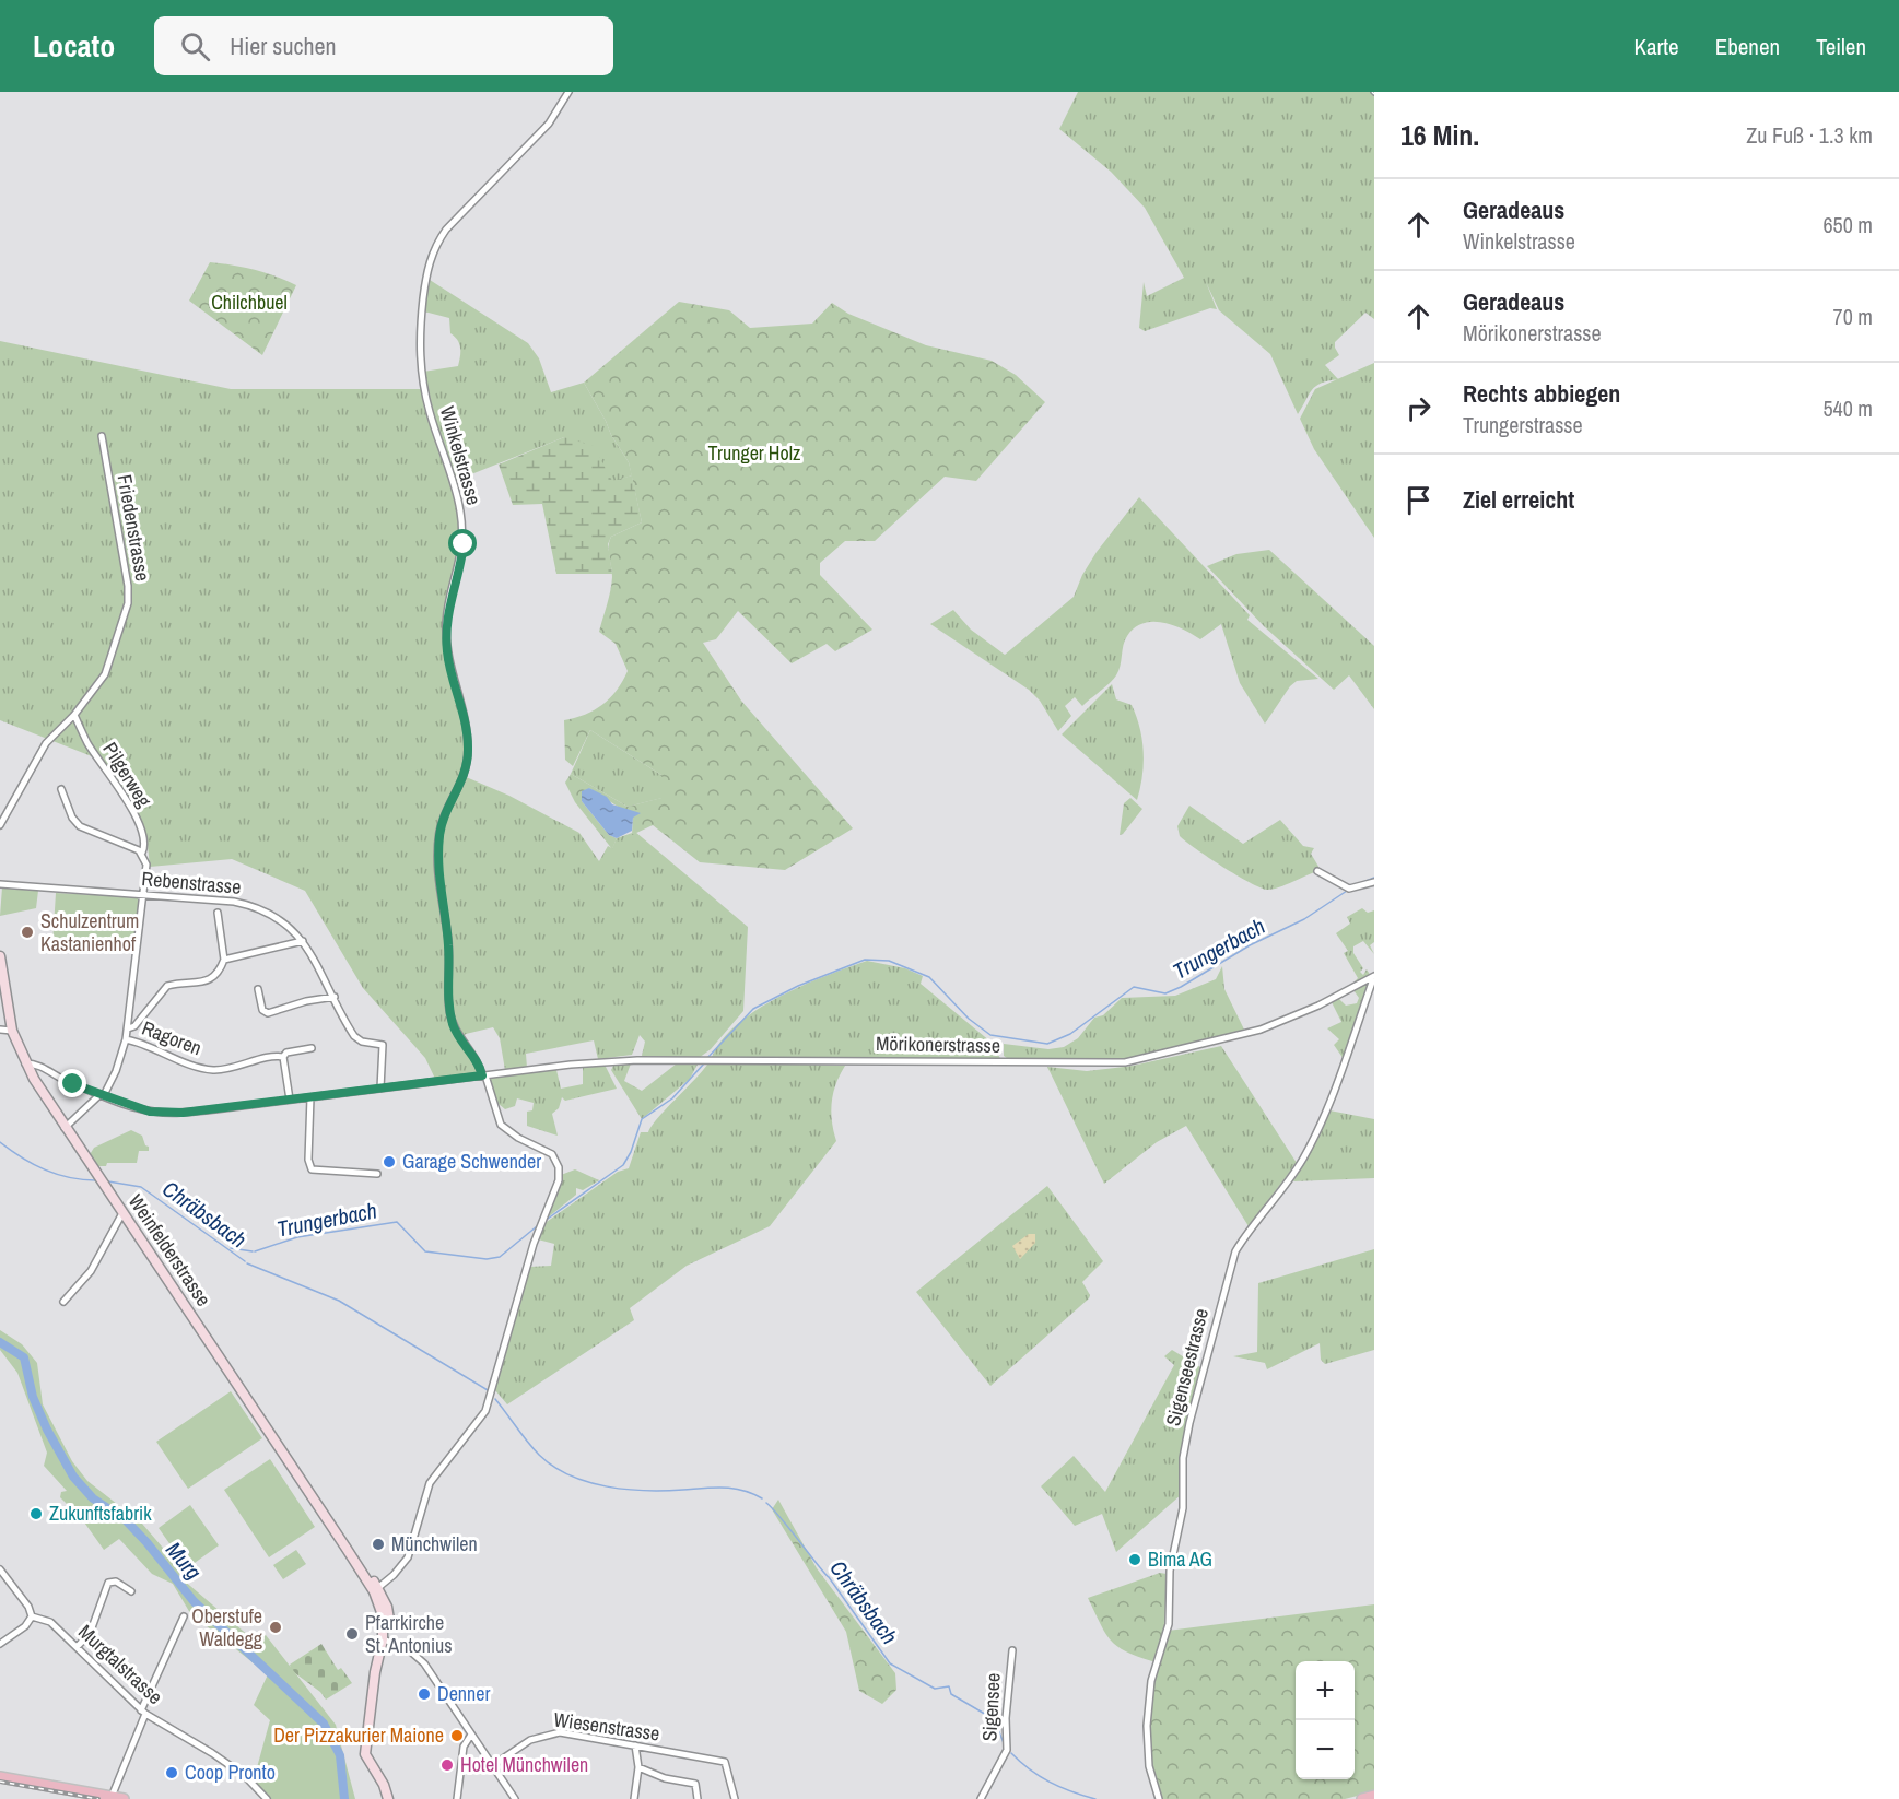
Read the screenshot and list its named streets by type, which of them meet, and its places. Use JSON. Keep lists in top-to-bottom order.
{
  "streets": {
    "main road": ["Weinfelderstrasse"],
    "street": [
      "Winkelstrasse",
      "Friedenstrasse",
      "Pilgerweg",
      "Rebenstrasse",
      "Ragoren",
      "Mörikonerstrasse",
      "Sigenseestrasse",
      "Murgtalstrasse",
      "Sigensee",
      "Wiesenstrasse"
    ]
  },
  "crossings": [
    ["Winkelstrasse", "Mörikonerstrasse"],
    ["Friedenstrasse", "Pilgerweg"],
    ["Pilgerweg", "Rebenstrasse"],
    ["Pilgerweg", "Ragoren"],
    ["Pilgerweg", "Mörikonerstrasse"],
    ["Rebenstrasse", "Mörikonerstrasse"],
    ["Mörikonerstrasse", "Weinfelderstrasse"],
    ["Mörikonerstrasse", "Sigenseestrasse"]
  ],
  "water": ["Trungerbach", "Chräbsbach", "Murg"],
  "parks": ["Chilchbuel", "Trunger Holz"],
  "places": [
    "Schulzentrum Kastanienhof",
    "Garage Schwender",
    "Zukunftsfabrik",
    "Münchwilen",
    "Bima AG",
    "Oberstufe Waldegg",
    "Pfarrkirche St. Antonius",
    "Denner",
    "Der Pizzakurier Maione",
    "Hotel Münchwilen",
    "Coop Pronto"
  ],
  "page": {
    "header": "Locato",
    "search": "Hier suchen",
    "nav": ["Karte", "Ebenen", "Teilen"],
    "heading": ["16 Min.", "Zu Fuß · 1.3 km"],
    "list": [
      ["Geradeaus", "Winkelstrasse", "650 m"],
      ["Geradeaus", "Mörikonerstrasse", "70 m"],
      ["Rechts abbiegen", "Trungerstrasse", "540 m"],
      "Ziel erreicht"
    ],
    "map_buttons": ["+", "−"]
  }
}
